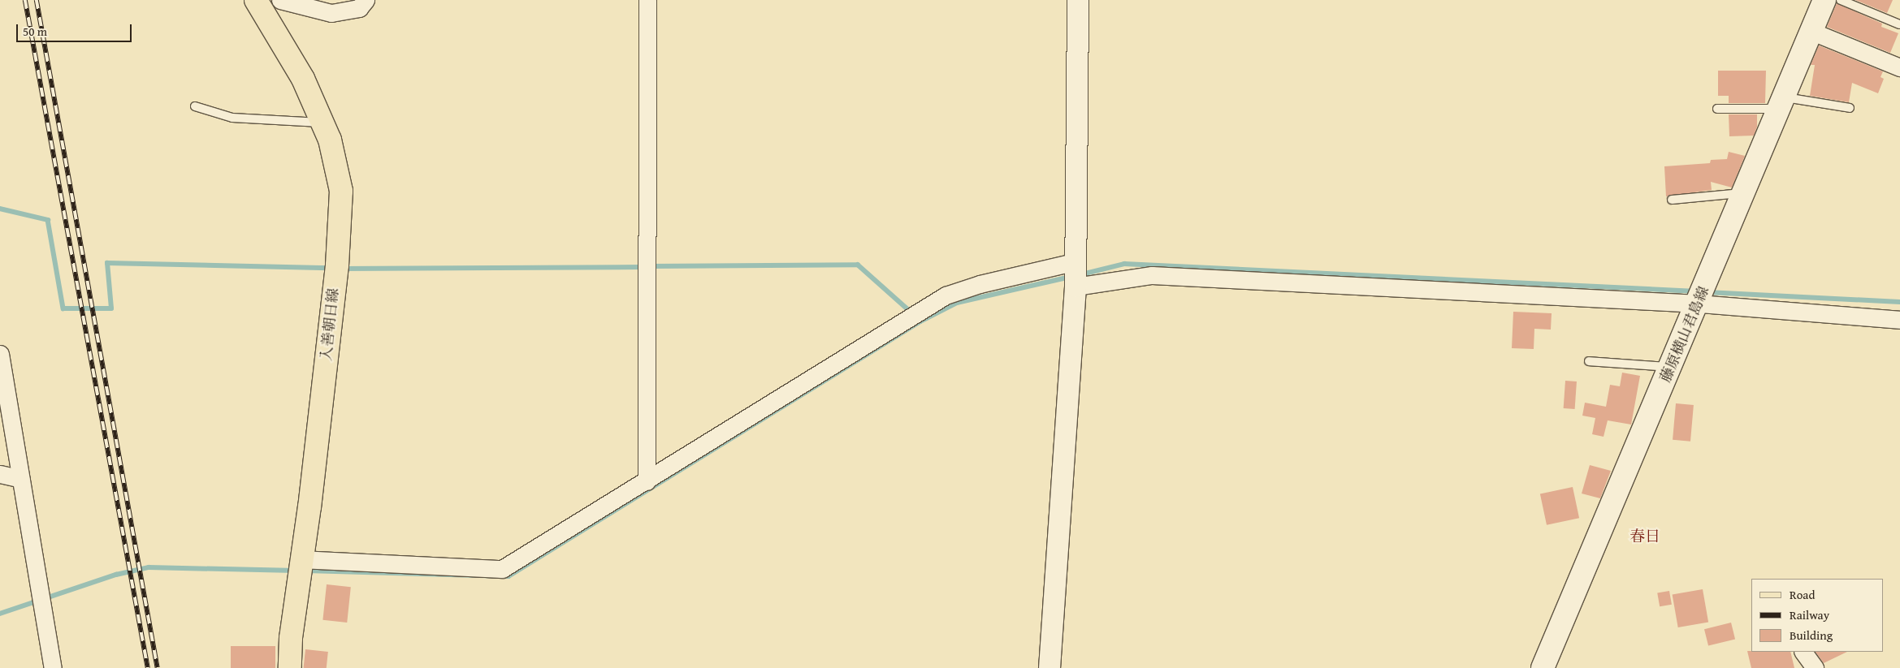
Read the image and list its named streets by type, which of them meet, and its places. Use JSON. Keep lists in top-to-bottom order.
{
  "streets": {
    "main road": ["入善朝日線", "藤原横山君島線"]
  },
  "districts": ["春日"],
  "legend": ["Road", "Railway", "Building"],
  "scale_bar": "50 m"
}
